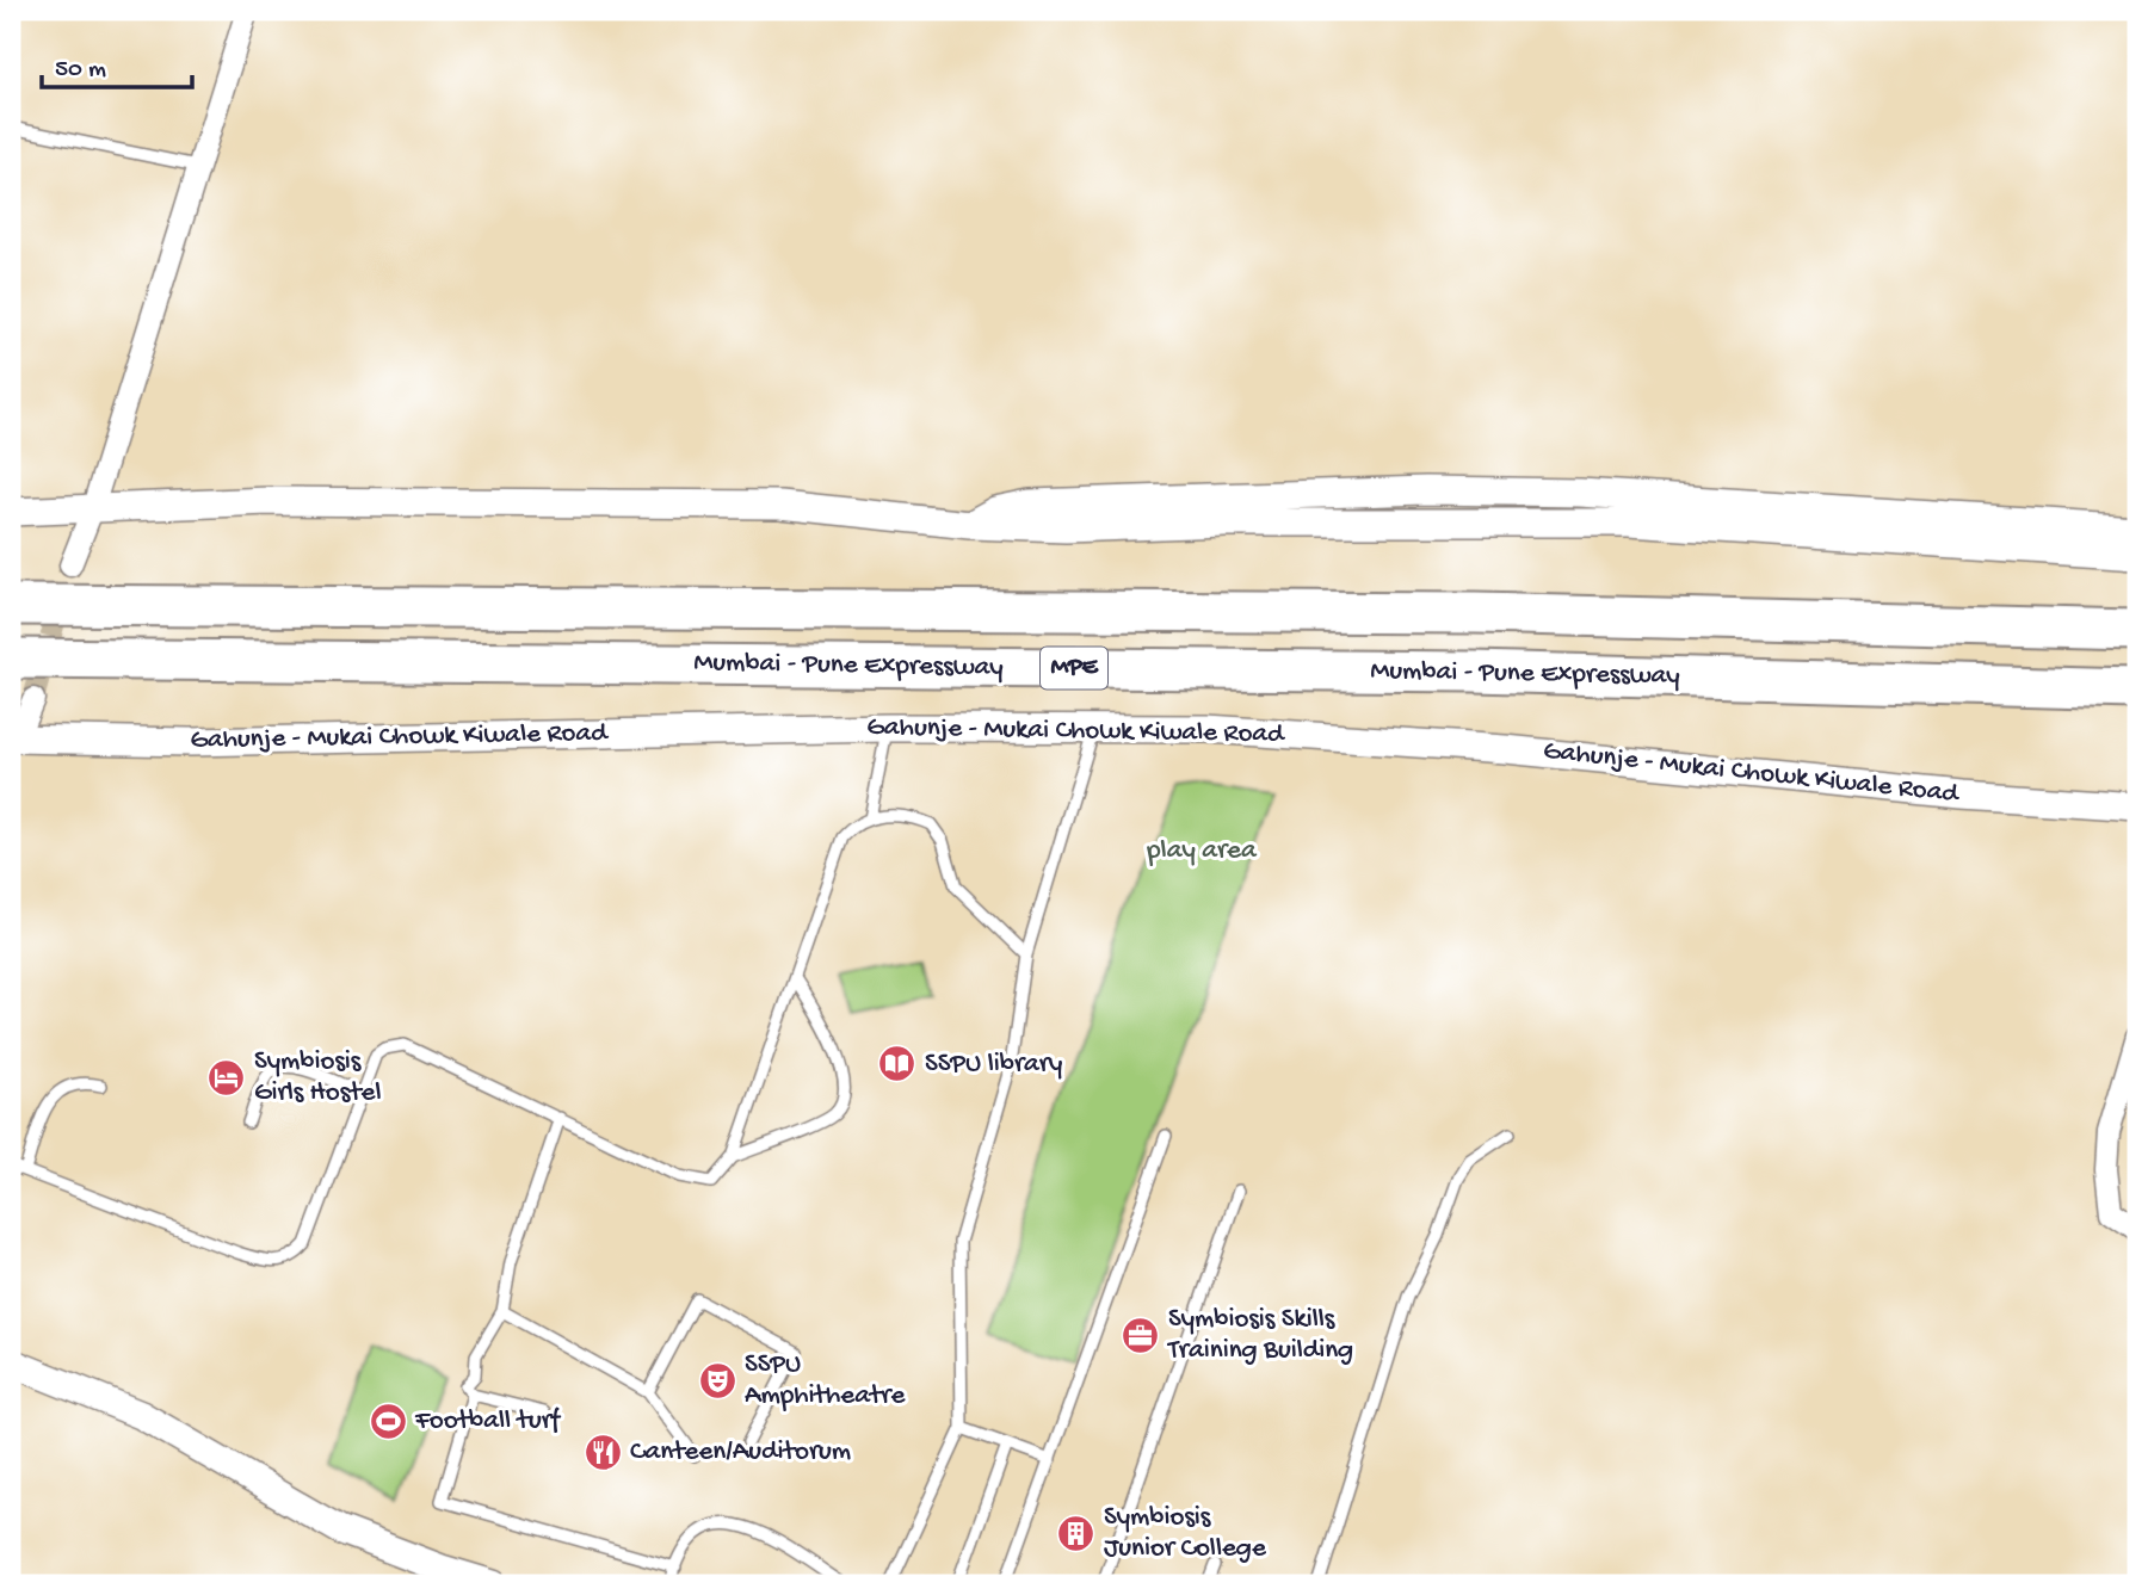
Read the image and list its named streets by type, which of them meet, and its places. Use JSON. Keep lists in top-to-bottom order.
{
  "streets": {
    "highway": ["Mumbai - Pune Expressway", "MPE"],
    "street": ["Gahunje - Mukai Chowk Kiwale Road"]
  },
  "parks": ["play area"],
  "places": {
    "library": ["SSPU library"],
    "hotel": ["Symbiosis Girls Hostel"],
    "office": ["Symbiosis Skills Training Building"],
    "theatre": ["SSPU Amphitheatre"],
    "sports": ["Football turf"],
    "restaurant": ["Canteen/Auditorum"],
    "building": ["Symbiosis Junior College"]
  },
  "scale_bar": "50 m"
}
